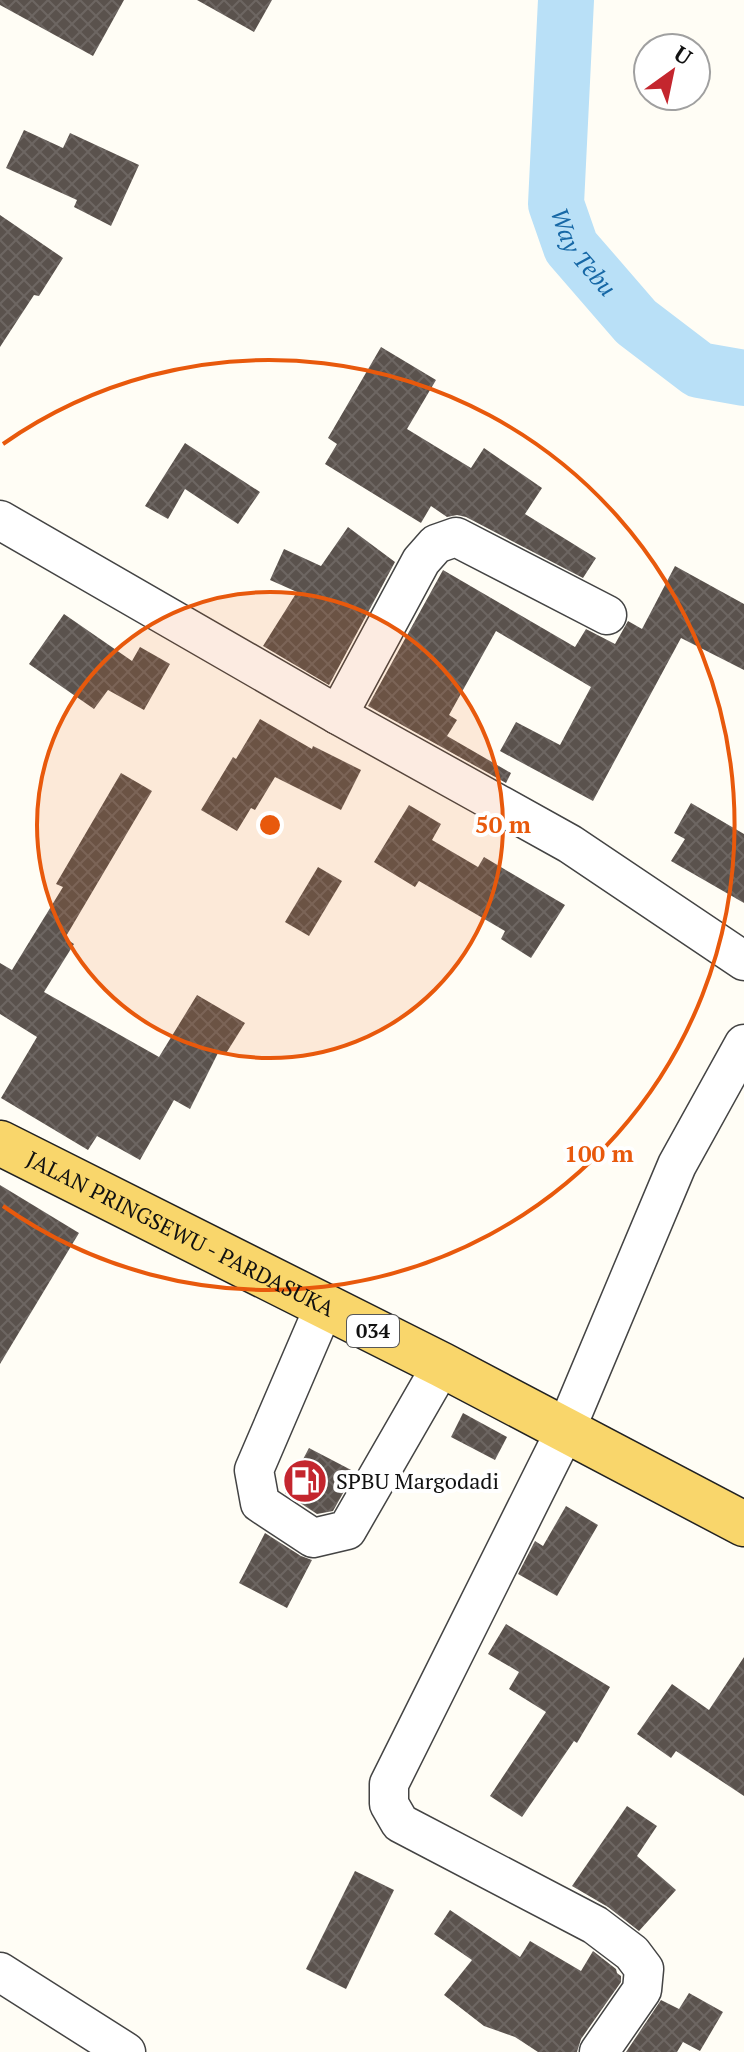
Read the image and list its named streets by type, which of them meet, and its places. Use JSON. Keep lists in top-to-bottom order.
{
  "streets": {
    "main road": ["JALAN PRINGSEWU - PARDASUKA", "034"]
  },
  "water": ["Way Tebu"],
  "places": {
    "fuel station": ["SPBU Margodadi"]
  },
  "north": "top right",
  "rings": ["50 m", "100 m"]
}
